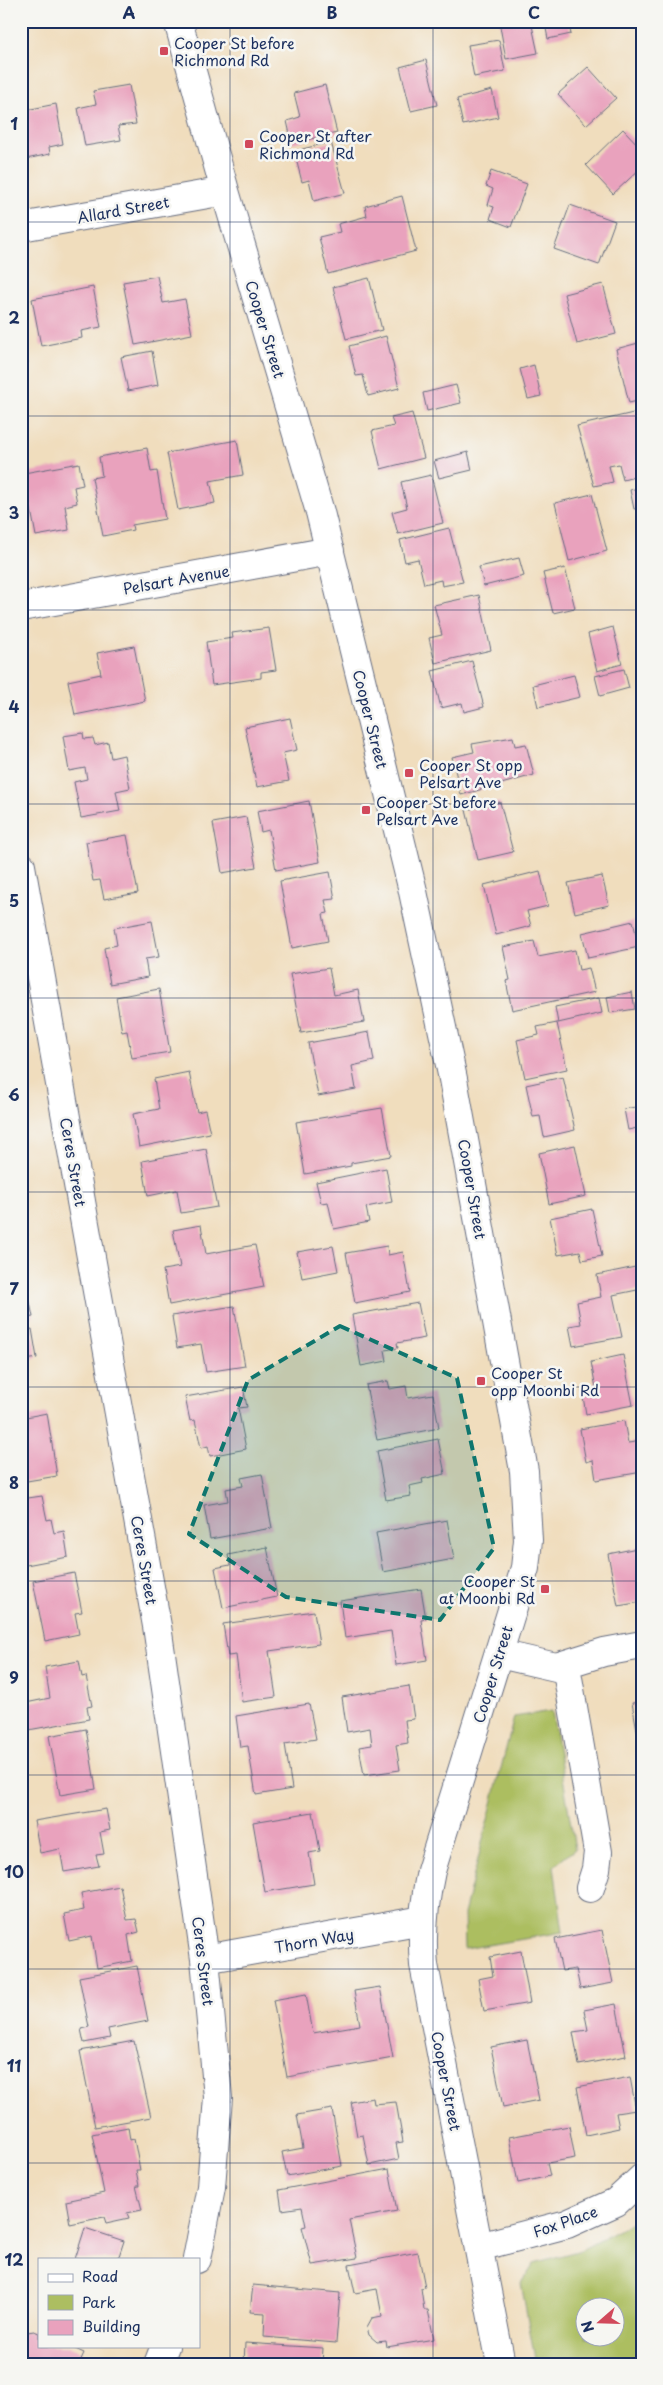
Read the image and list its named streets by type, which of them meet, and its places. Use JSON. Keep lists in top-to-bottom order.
{
  "streets": {
    "street": [
      "Allard Street",
      "Cooper Street",
      "Pelsart Avenue",
      "Ceres Street",
      "Thorn Way",
      "Fox Place"
    ]
  },
  "crossings": [
    ["Allard Street", "Cooper Street"],
    ["Cooper Street", "Pelsart Avenue"],
    ["Cooper Street", "Thorn Way"],
    ["Cooper Street", "Fox Place"],
    ["Ceres Street", "Thorn Way"]
  ],
  "places": {
    "transit": [
      "Cooper St before Richmond Rd",
      "Cooper St after Richmond Rd",
      "Cooper St opp Pelsart Ave",
      "Cooper St before Pelsart Ave",
      "Cooper St opp Moonbi Rd",
      "Cooper St at Moonbi Rd"
    ]
  },
  "legend": ["Road", "Park", "Building"],
  "north": "left",
  "grid": {
    "columns": ["A", "B", "C"],
    "rows": [
      "1",
      "2",
      "3",
      "4",
      "5",
      "6",
      "7",
      "8",
      "9",
      "10",
      "11",
      "12"
    ]
  }
}
